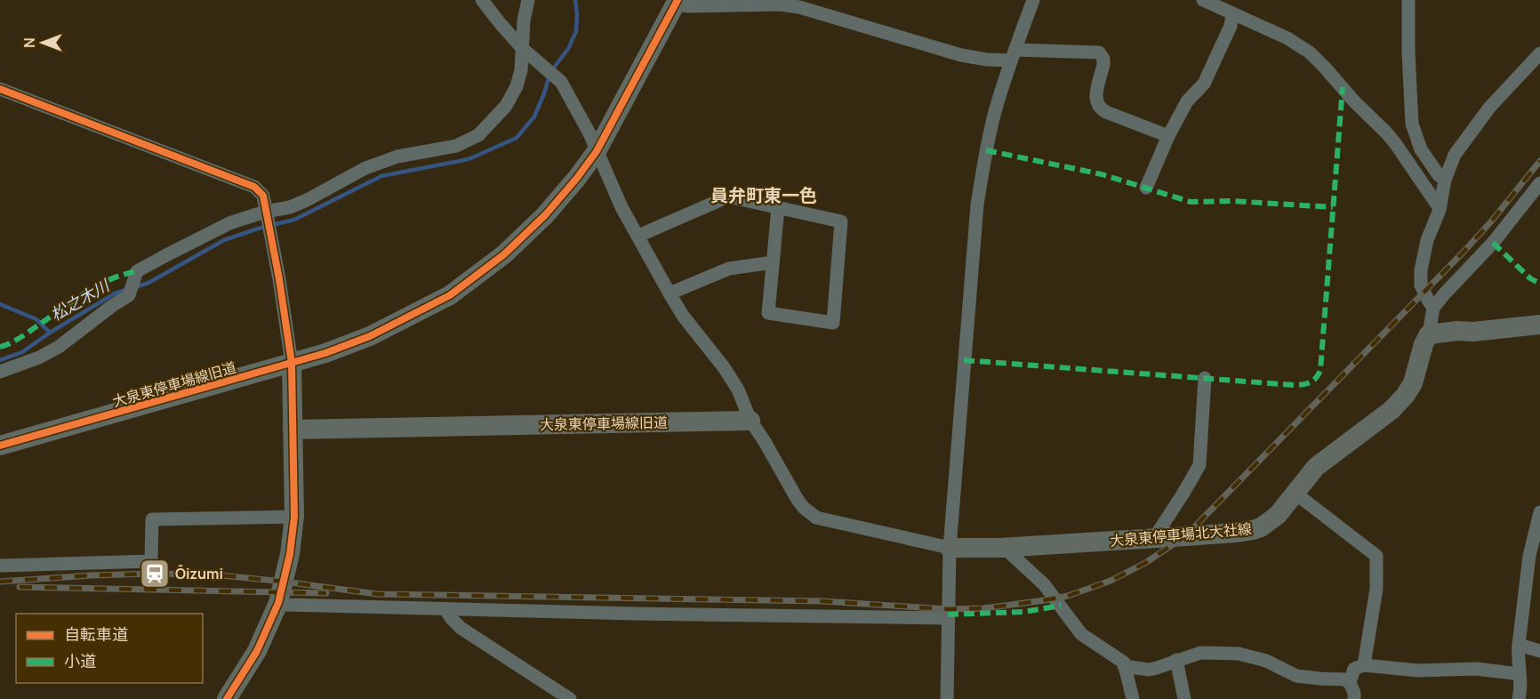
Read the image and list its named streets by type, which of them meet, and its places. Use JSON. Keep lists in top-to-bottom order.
{
  "streets": {
    "street": ["大泉東停車場線旧道", "大泉東停車場北大社線"]
  },
  "districts": ["員弁町東一色"],
  "water": ["松之木川"],
  "places": {
    "station": ["Ōizumi"]
  },
  "legend": ["自転車道", "小道"],
  "north": "left"
}
